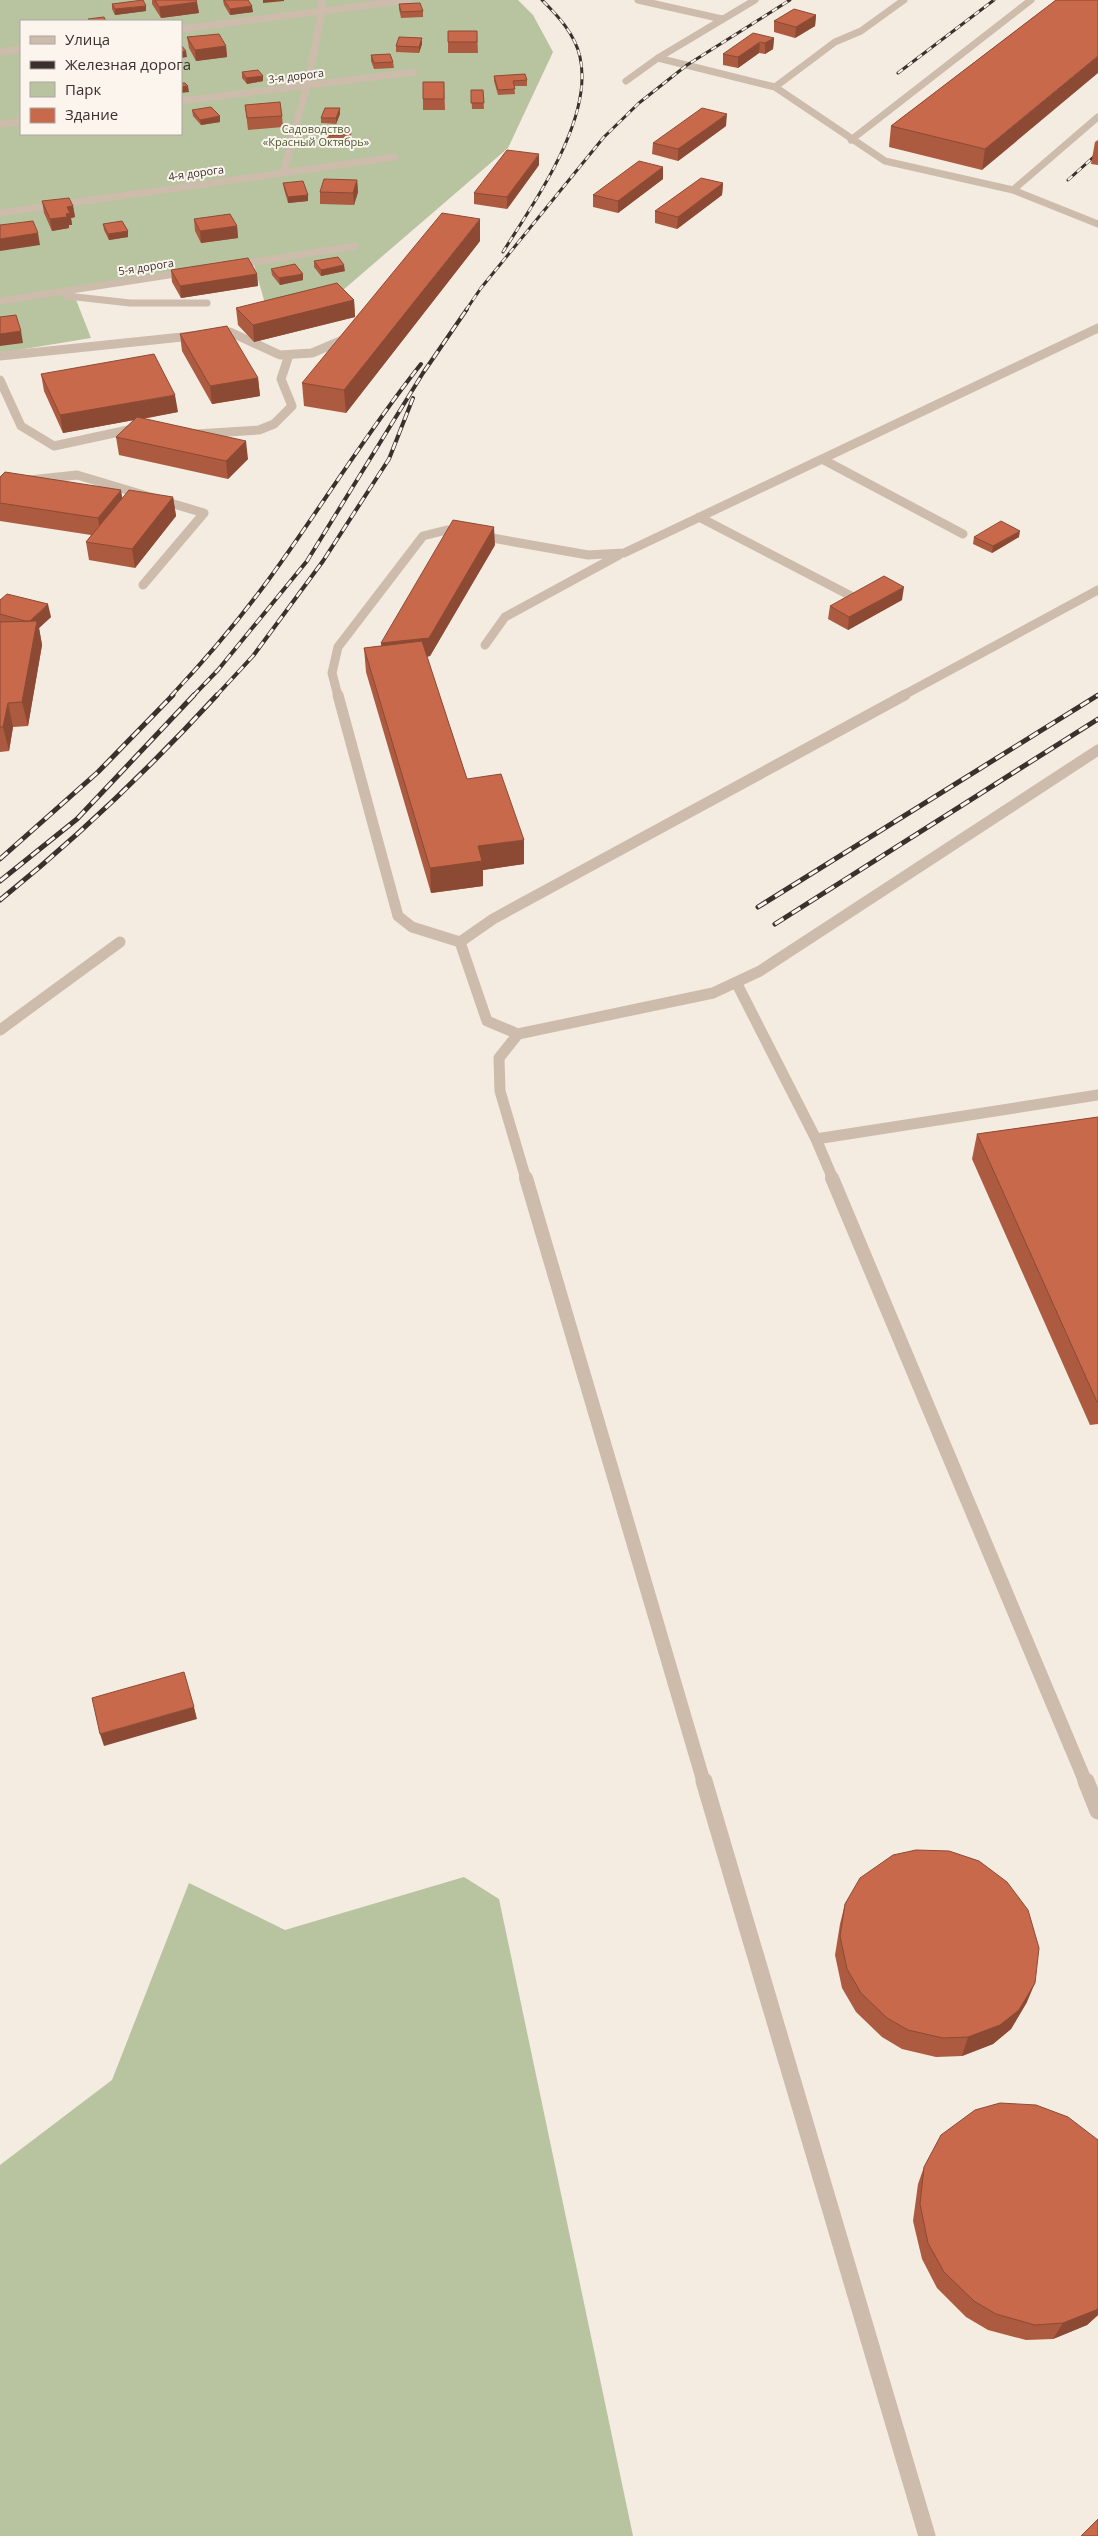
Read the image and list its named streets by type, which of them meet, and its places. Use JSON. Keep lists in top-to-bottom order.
{
  "streets": {
    "street": ["3-я дорога", "4-я дорога", "5-я дорога"]
  },
  "parks": ["Садоводство «Красный Октябрь»"],
  "legend": [
    "Улица",
    "Железная дорога",
    "Парк",
    "Здание"
  ]
}
